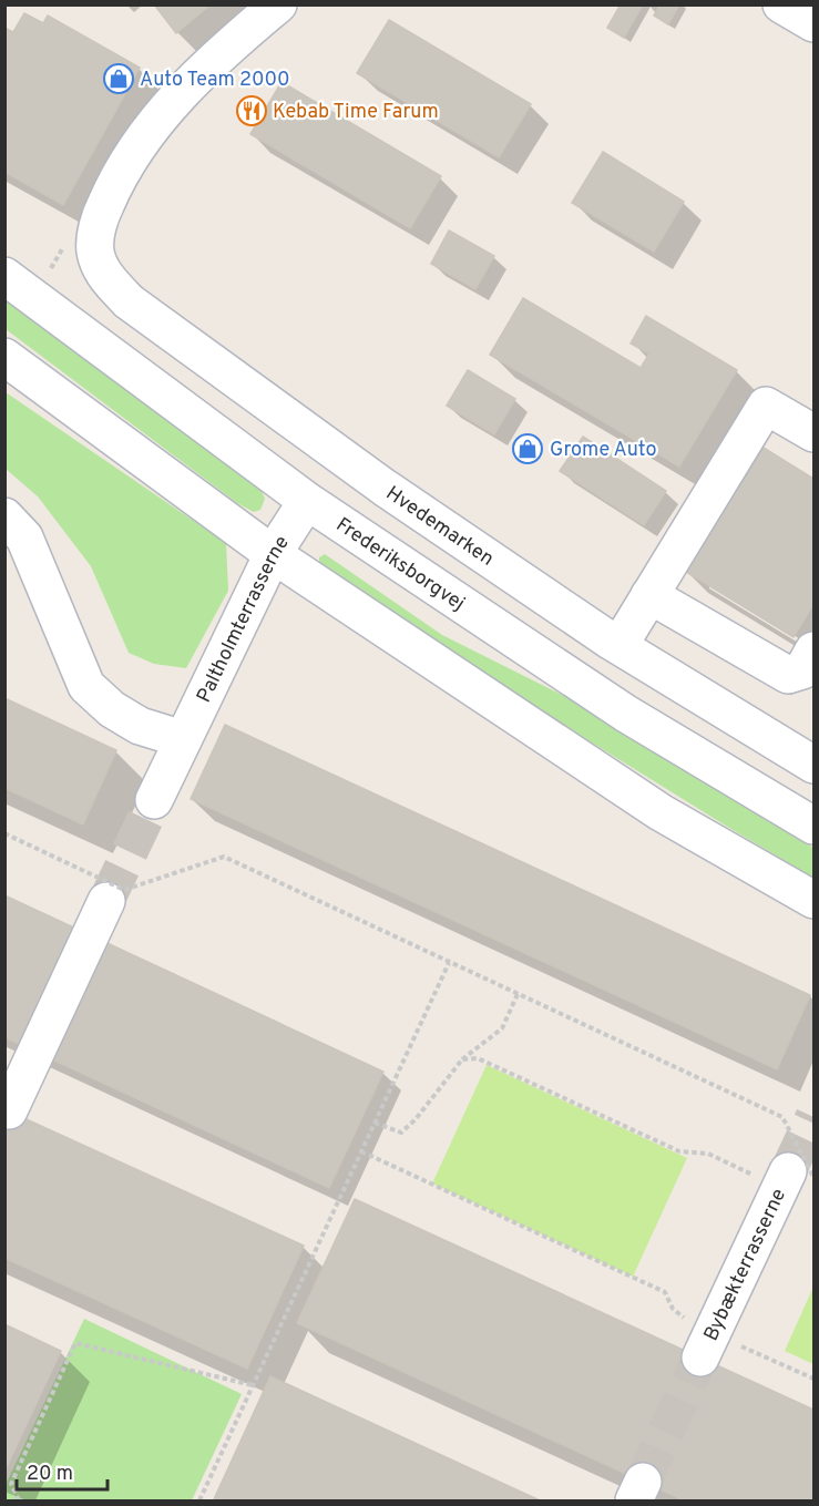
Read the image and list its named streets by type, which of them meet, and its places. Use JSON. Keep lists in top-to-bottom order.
{
  "streets": {
    "street": [
      "Hvedemarken",
      "Frederiksborgvej",
      "Paltholmterrasserne",
      "Bybækterrasserne"
    ]
  },
  "crossings": [
    ["Frederiksborgvej", "Paltholmterrasserne"]
  ],
  "places": {
    "shop": ["Auto Team 2000", "Grome Auto"],
    "restaurant": ["Kebab Time Farum"]
  },
  "scale_bar": "20 m"
}
